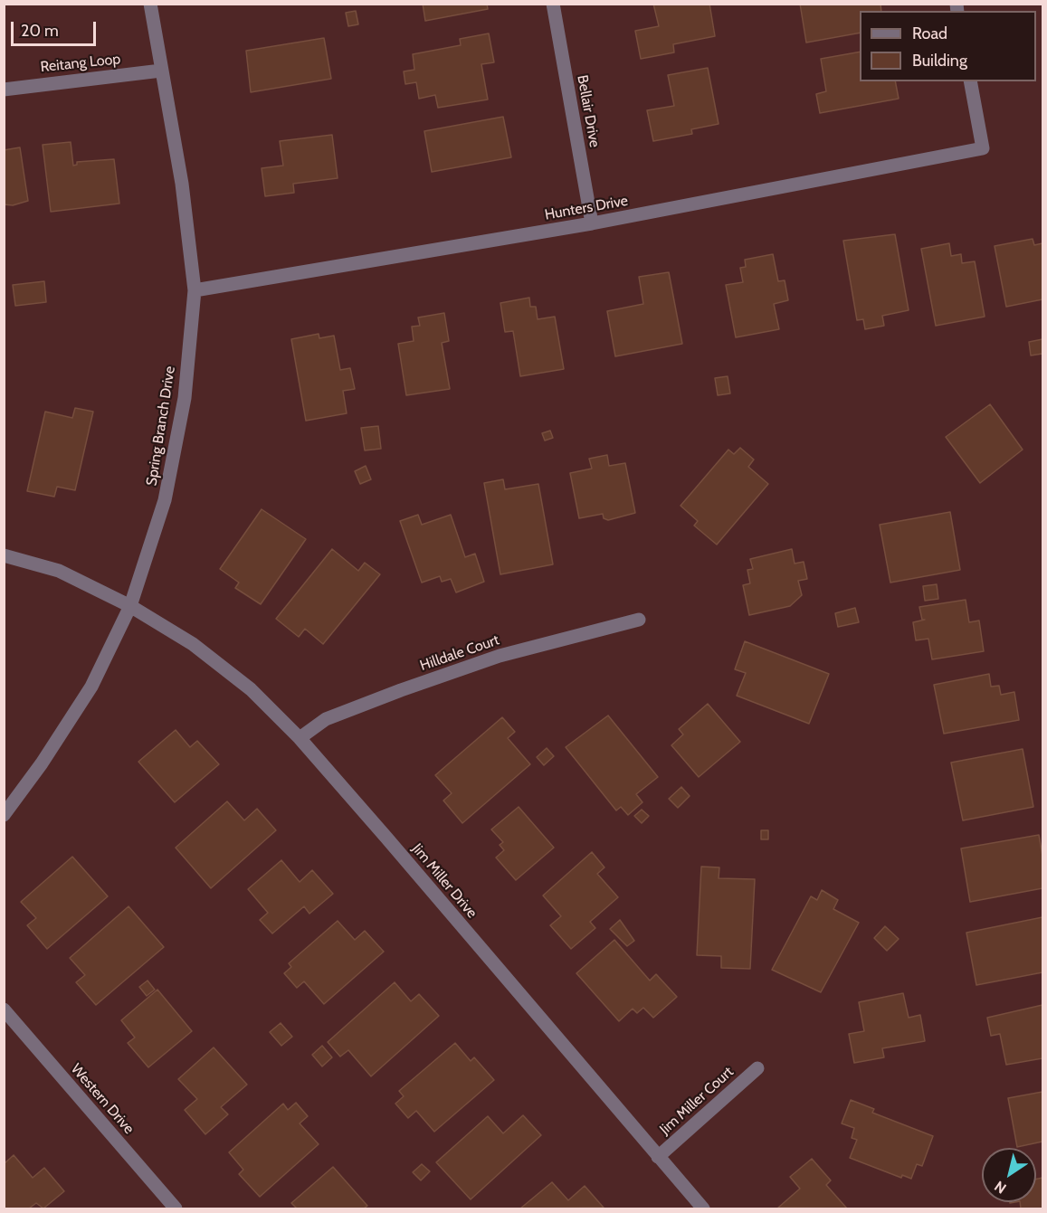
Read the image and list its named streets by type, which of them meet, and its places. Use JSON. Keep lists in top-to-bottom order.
{
  "streets": {
    "street": [
      "Reitang Loop",
      "Bellair Drive",
      "Hunters Drive",
      "Spring Branch Drive",
      "Hilldale Court",
      "Jim Miller Drive",
      "Western Drive",
      "Jim Miller Court"
    ]
  },
  "crossings": [
    ["Reitang Loop", "Spring Branch Drive"],
    ["Bellair Drive", "Hunters Drive"],
    ["Hunters Drive", "Spring Branch Drive"],
    ["Spring Branch Drive", "Jim Miller Drive"],
    ["Hilldale Court", "Jim Miller Drive"],
    ["Jim Miller Drive", "Jim Miller Court"]
  ],
  "legend": ["Road", "Building"],
  "scale_bar": "20 m",
  "north": "bottom left"
}
